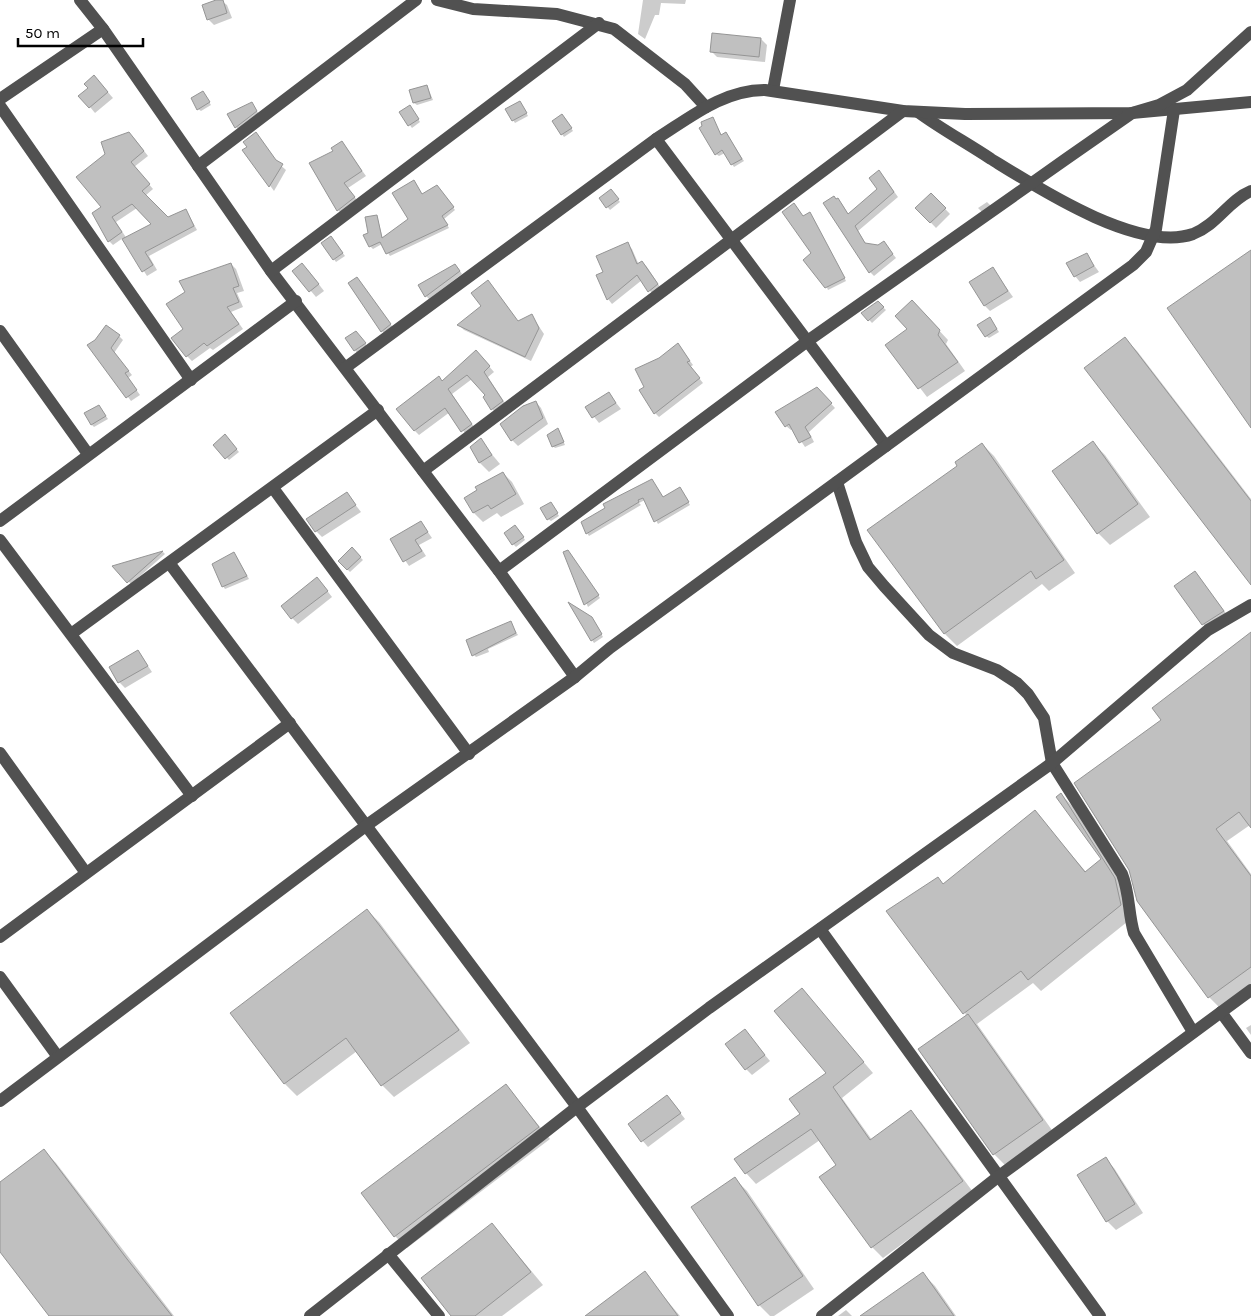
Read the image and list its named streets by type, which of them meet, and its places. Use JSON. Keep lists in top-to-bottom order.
{
  "scale_bar": "50 m"
}
